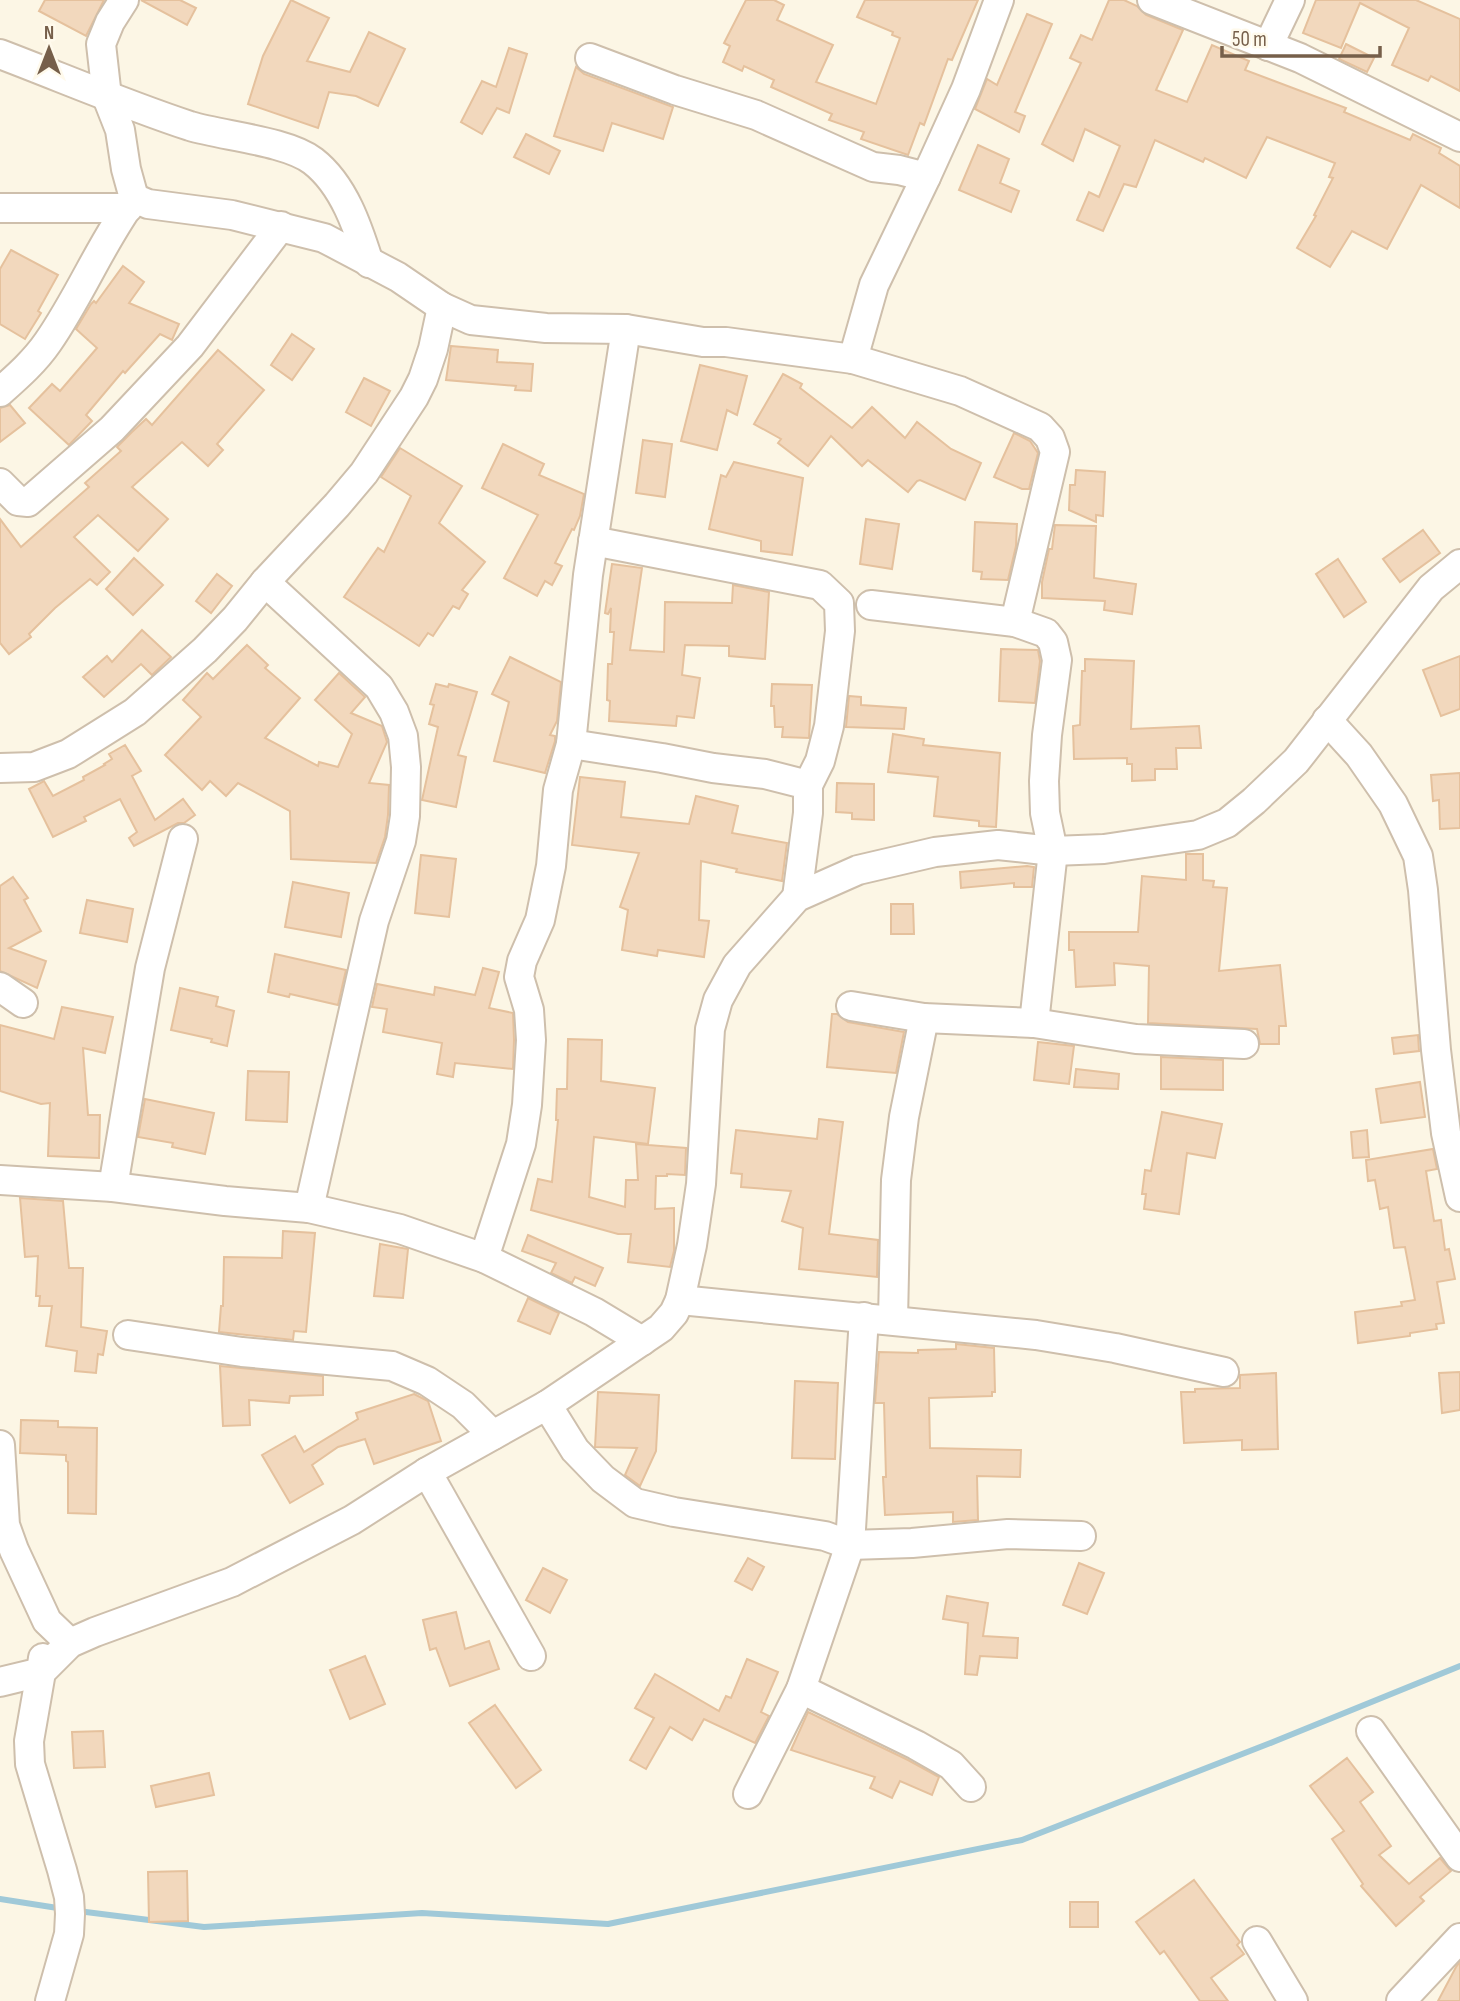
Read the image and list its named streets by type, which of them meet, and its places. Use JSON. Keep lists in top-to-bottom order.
{
  "scale_bar": "50 m",
  "north": "top"
}
